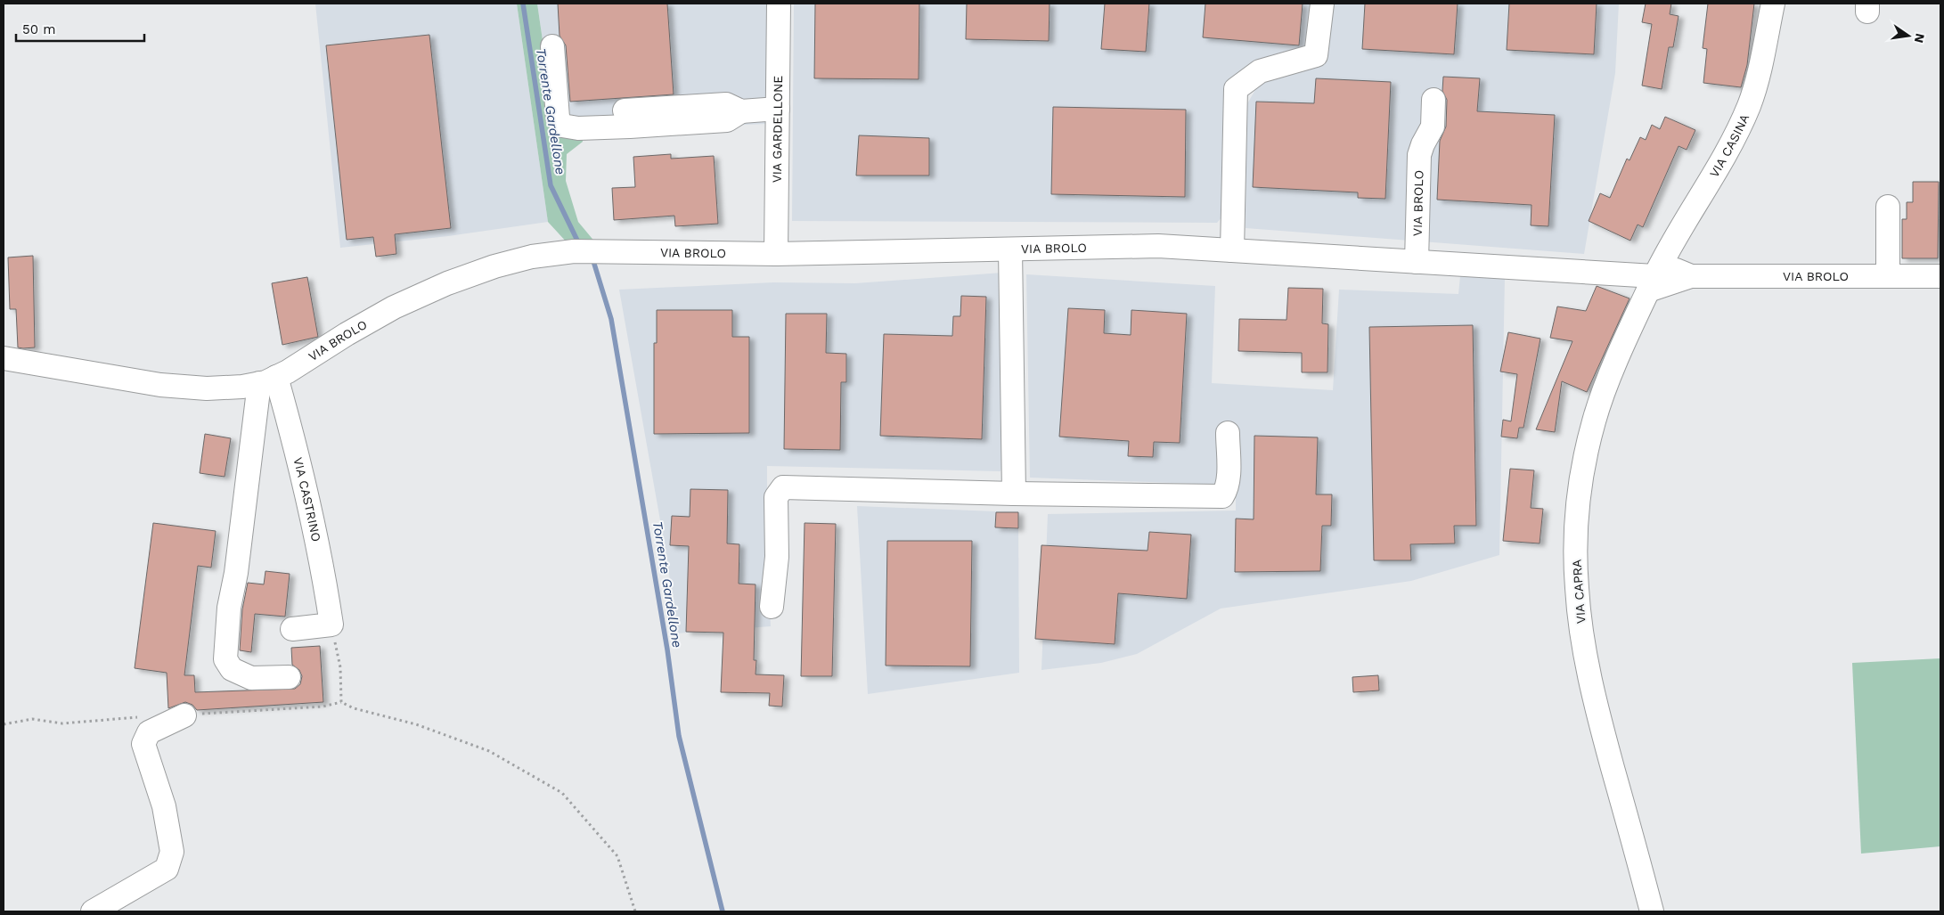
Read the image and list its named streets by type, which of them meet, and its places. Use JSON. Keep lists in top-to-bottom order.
{
  "streets": {
    "street": [
      "VIA GARDELLONE",
      "VIA CASINA",
      "VIA BROLO",
      "VIA CASTRINO",
      "VIA CAPRA"
    ]
  },
  "crossings": [
    ["VIA GARDELLONE", "VIA BROLO"],
    ["VIA CASINA", "VIA BROLO"],
    ["VIA CASINA", "VIA CAPRA"],
    ["VIA BROLO", "VIA CASTRINO"],
    ["VIA BROLO", "VIA CAPRA"]
  ],
  "water": ["Torrente Gardellone"],
  "scale_bar": "50 m",
  "north": "right"
}
